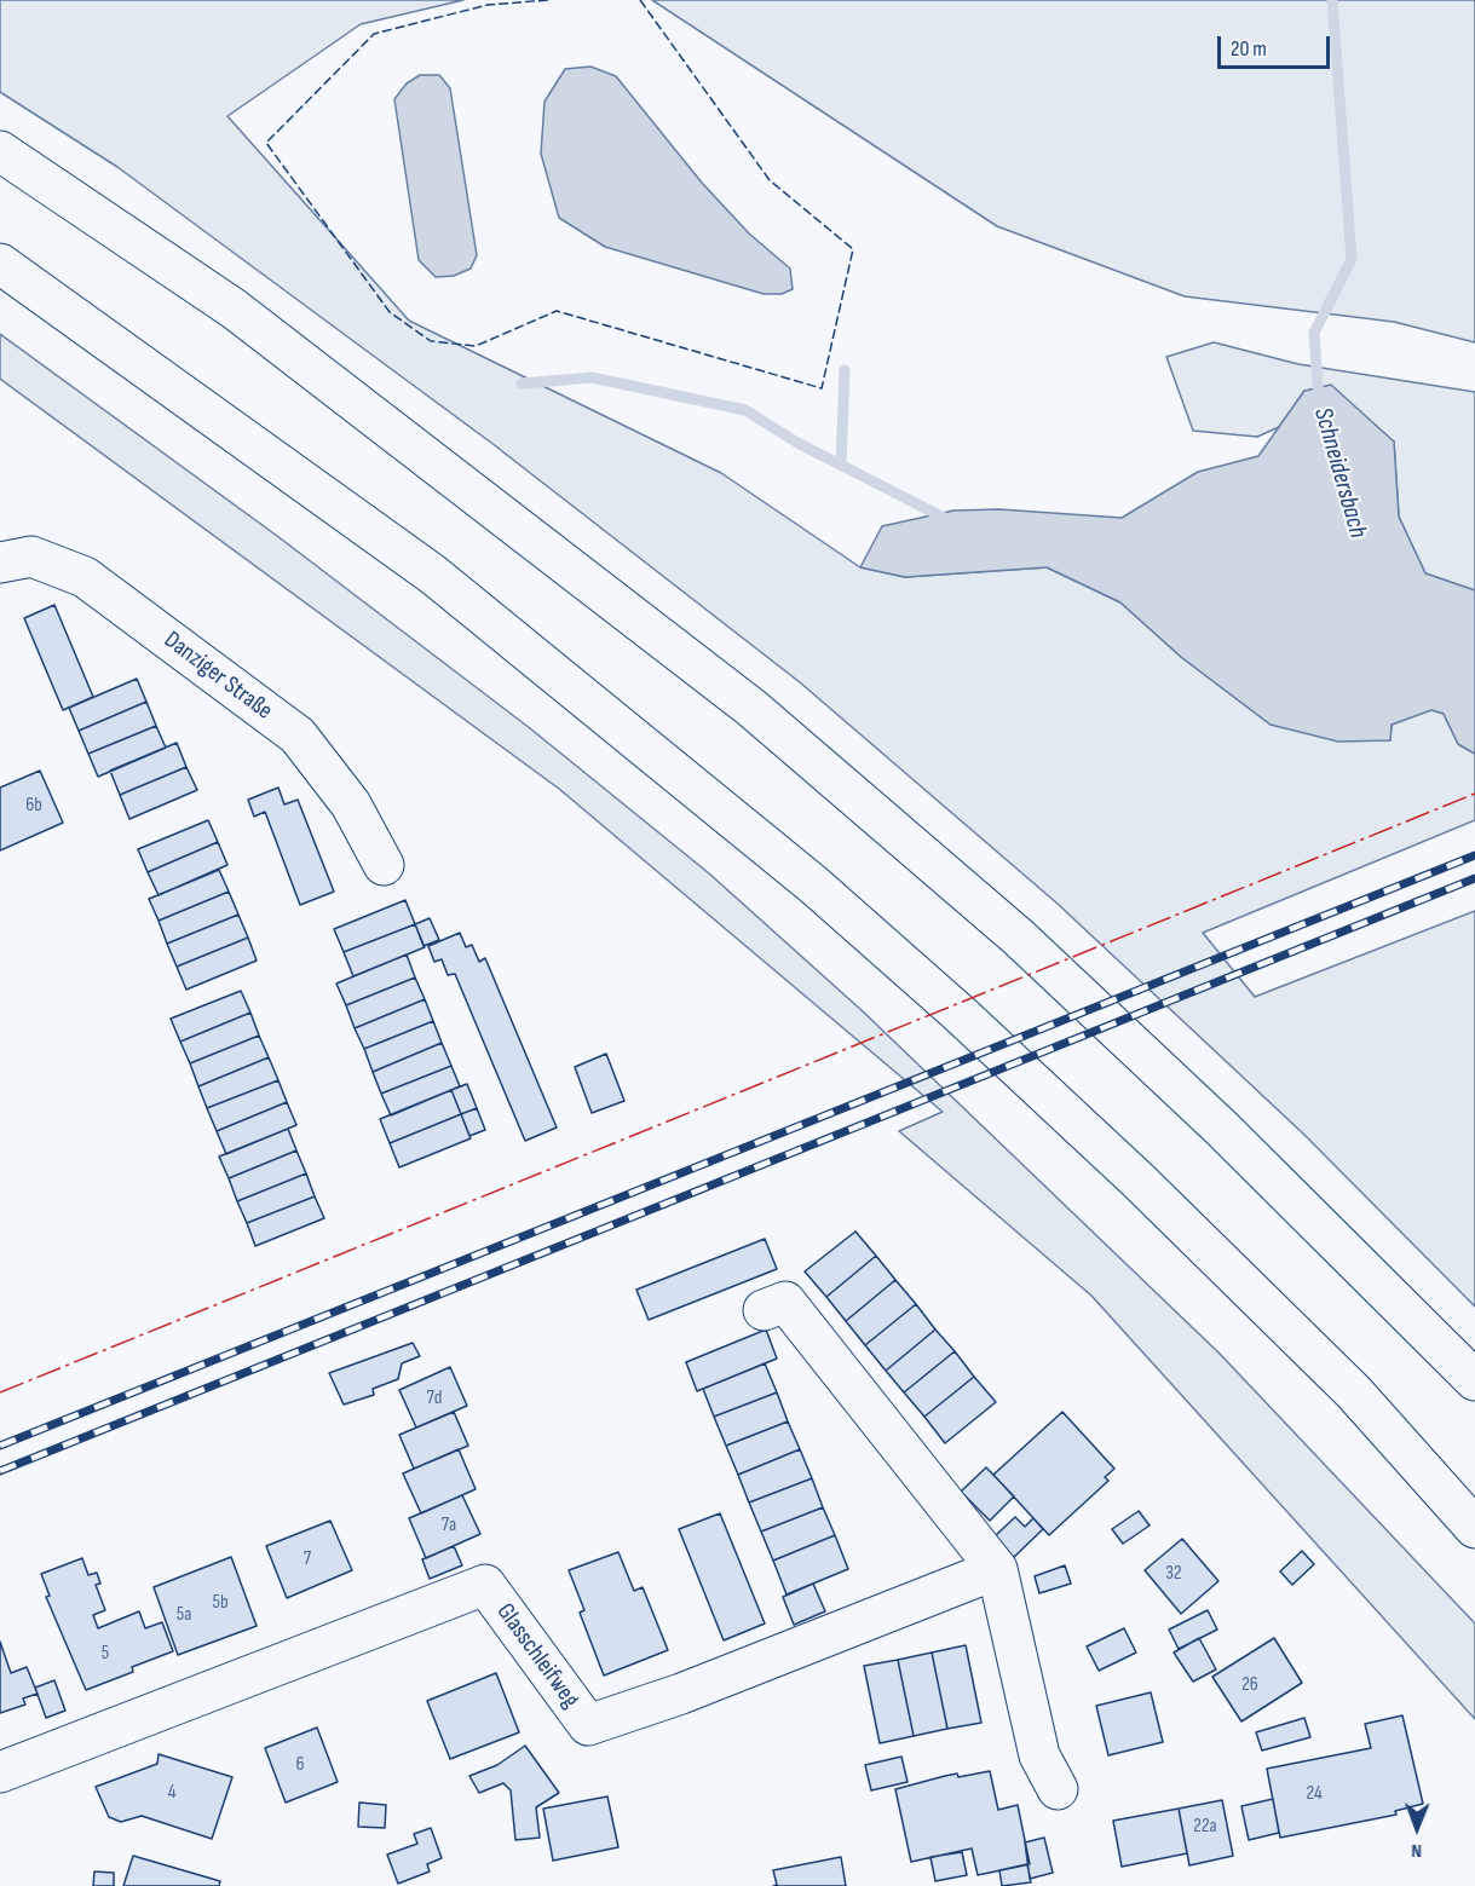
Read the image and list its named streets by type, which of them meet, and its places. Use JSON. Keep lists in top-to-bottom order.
{
  "streets": {
    "main road": ["Danziger Straße", "Glasschleifweg"]
  },
  "water": ["Schneidersbach"],
  "house_numbers": [
    "6b",
    "7d",
    "7a",
    "7",
    "32",
    "5b",
    "5a",
    "5",
    "26",
    "6",
    "4",
    "24",
    "22a"
  ],
  "scale_bar": "20 m",
  "north": "bottom"
}
